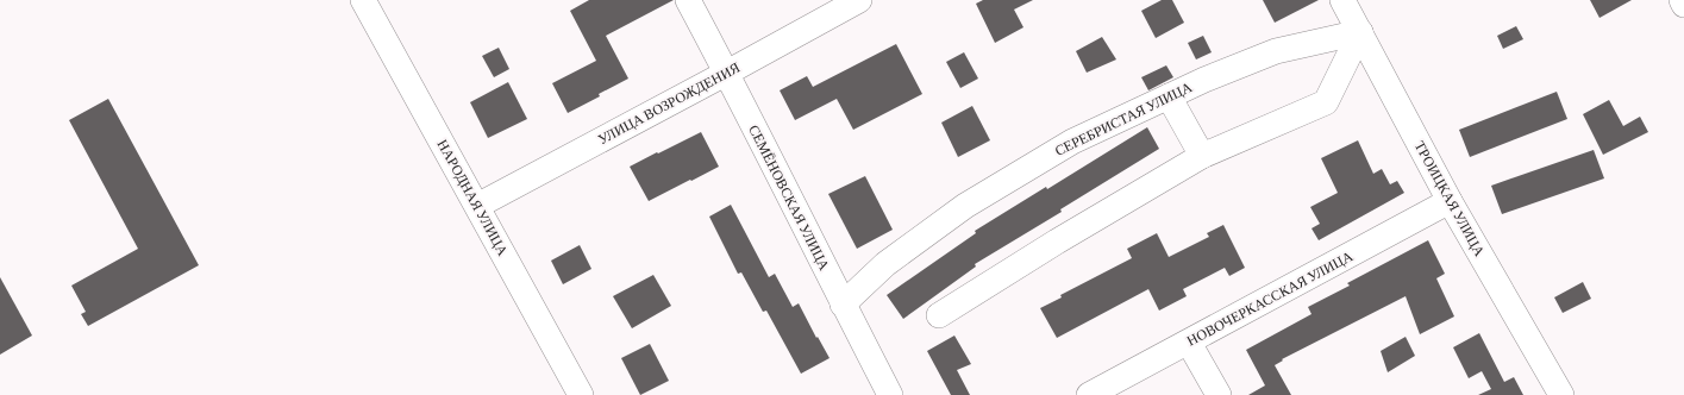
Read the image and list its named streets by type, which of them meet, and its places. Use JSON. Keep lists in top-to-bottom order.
{
  "streets": {
    "street": [
      "УЛИЦА ВОЗРОЖДЕНИЯ",
      "СЕРЕБРИСТАЯ УЛИЦА",
      "НАРОДНАЯ УЛИЦА",
      "СЕМЁНОВСКАЯ УЛИЦА",
      "ТРОИЦКАЯ УЛИЦА",
      "НОВОЧЕРКАССКАЯ УЛИЦА"
    ]
  },
  "crossings": [
    ["УЛИЦА ВОЗРОЖДЕНИЯ", "НАРОДНАЯ УЛИЦА"],
    ["УЛИЦА ВОЗРОЖДЕНИЯ", "СЕМЁНОВСКАЯ УЛИЦА"],
    ["СЕРЕБРИСТАЯ УЛИЦА", "СЕМЁНОВСКАЯ УЛИЦА"],
    ["СЕРЕБРИСТАЯ УЛИЦА", "ТРОИЦКАЯ УЛИЦА"],
    ["ТРОИЦКАЯ УЛИЦА", "НОВОЧЕРКАССКАЯ УЛИЦА"]
  ]
}
